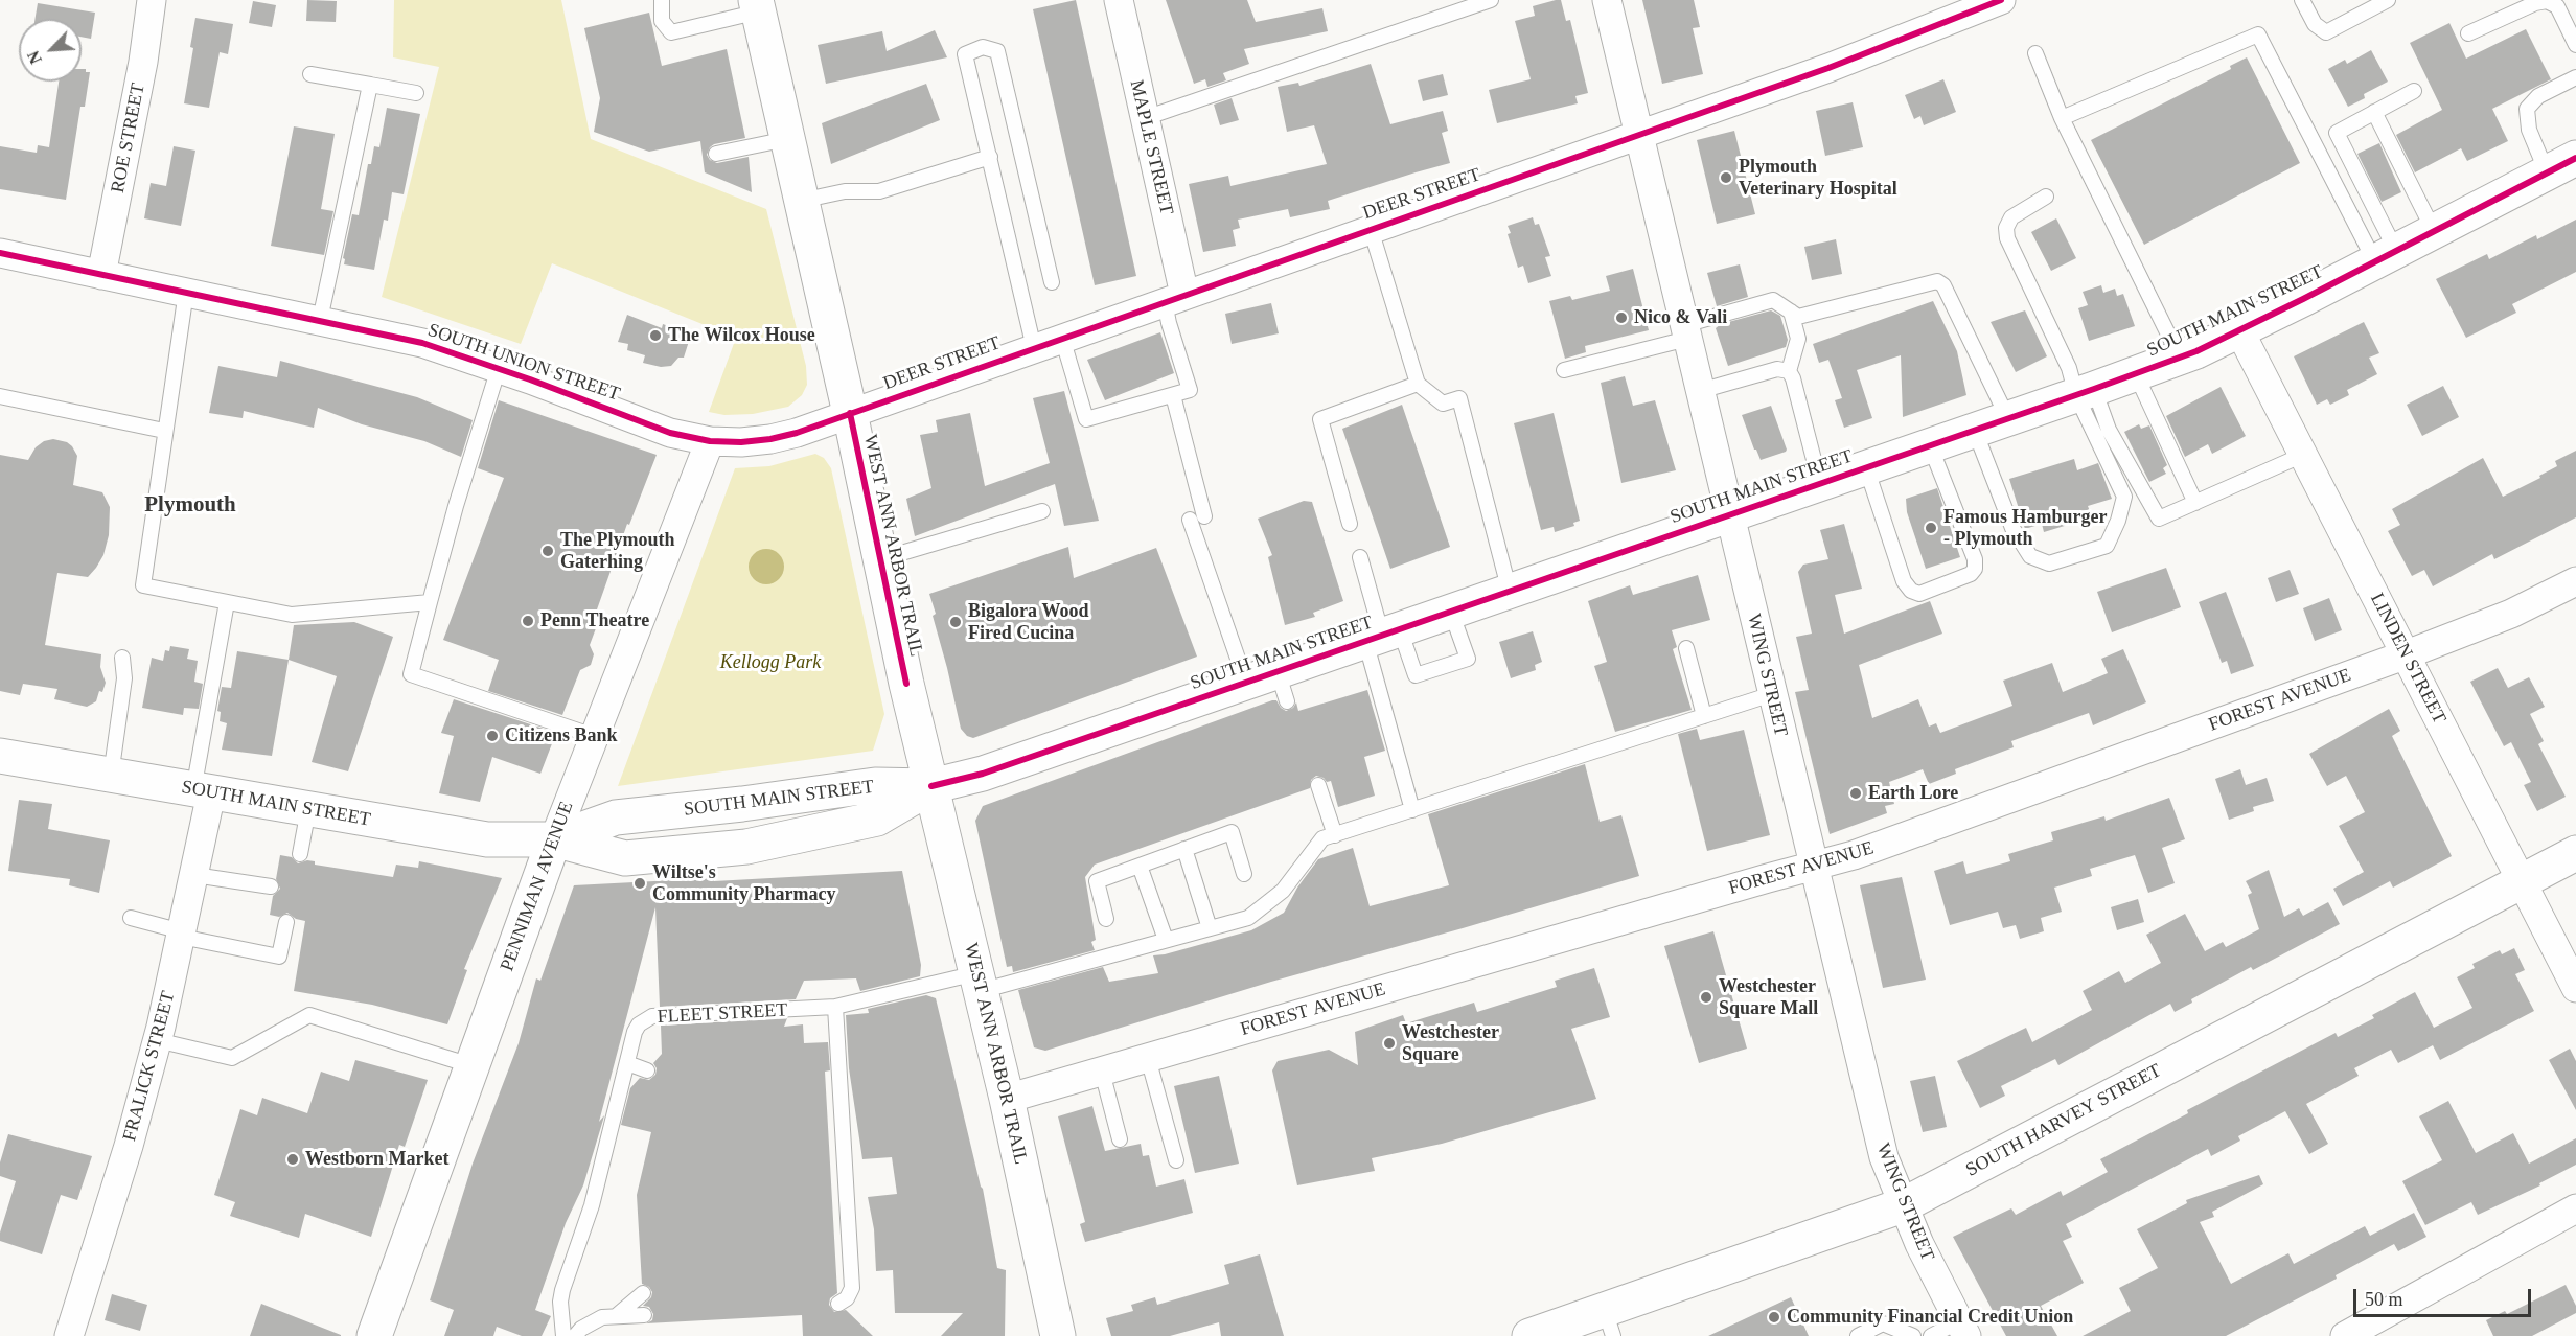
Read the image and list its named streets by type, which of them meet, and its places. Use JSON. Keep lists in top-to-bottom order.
{
  "streets": {
    "street": [
      "ROE STREET",
      "MAPLE STREET",
      "DEER STREET",
      "SOUTH MAIN STREET",
      "SOUTH UNION STREET",
      "WEST ANN ARBOR TRAIL",
      "LINDEN STREET",
      "WING STREET",
      "FOREST AVENUE",
      "PENNIMAN AVENUE",
      "FRALICK STREET",
      "SOUTH HARVEY STREET"
    ],
    "lane": ["FLEET STREET"]
  },
  "crossings": [
    ["ROE STREET", "SOUTH UNION STREET"],
    ["MAPLE STREET", "DEER STREET"],
    ["DEER STREET", "SOUTH UNION STREET"],
    ["DEER STREET", "WEST ANN ARBOR TRAIL"],
    ["DEER STREET", "WING STREET"],
    ["SOUTH MAIN STREET", "WEST ANN ARBOR TRAIL"],
    ["SOUTH MAIN STREET", "LINDEN STREET"],
    ["SOUTH MAIN STREET", "WING STREET"],
    ["SOUTH MAIN STREET", "PENNIMAN AVENUE"],
    ["SOUTH MAIN STREET", "FRALICK STREET"],
    ["SOUTH UNION STREET", "WEST ANN ARBOR TRAIL"],
    ["SOUTH UNION STREET", "PENNIMAN AVENUE"],
    ["WEST ANN ARBOR TRAIL", "FOREST AVENUE"],
    ["WEST ANN ARBOR TRAIL", "FLEET STREET"],
    ["LINDEN STREET", "FOREST AVENUE"],
    ["LINDEN STREET", "SOUTH HARVEY STREET"],
    ["WING STREET", "FOREST AVENUE"],
    ["WING STREET", "FLEET STREET"],
    ["WING STREET", "SOUTH HARVEY STREET"]
  ],
  "districts": ["Plymouth"],
  "parks": ["Kellogg Park"],
  "places": [
    "Plymouth Veterinary Hospital",
    "Nico & Vali",
    "The Wilcox House",
    "Famous Hamburger - Plymouth",
    "The Plymouth Gaterhing",
    "Penn Theatre",
    "Bigalora Wood Fired Cucina",
    "Citizens Bank",
    "Earth Lore",
    "Wiltse's Community Pharmacy",
    "Westchester Square Mall",
    "Westchester Square",
    "Westborn Market",
    "Community Financial Credit Union"
  ],
  "scale_bar": "50 m",
  "north": "bottom left"
}
